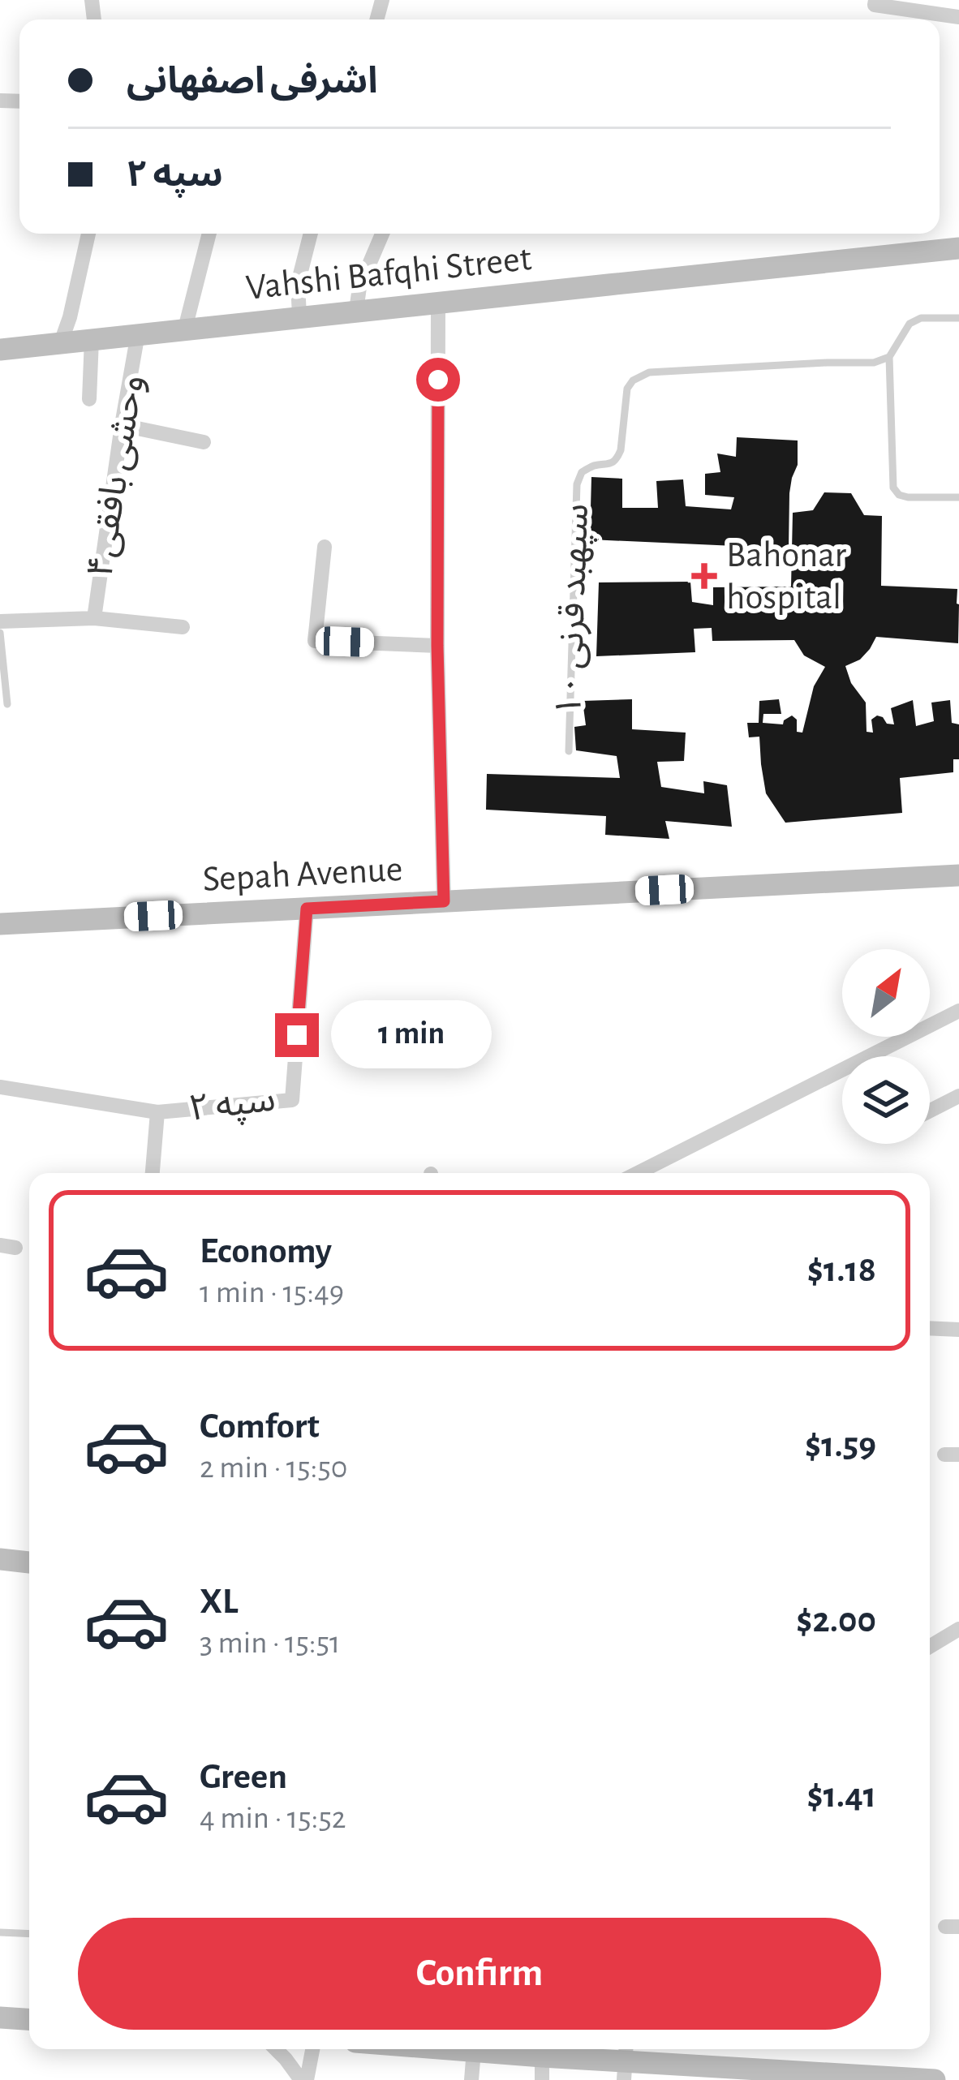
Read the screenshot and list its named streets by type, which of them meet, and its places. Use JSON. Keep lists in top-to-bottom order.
{
  "streets": {
    "street": [
      "Vahshi Bafqhi Street",
      "وحشی بافقی۴",
      "Sepah Avenue",
      "سپه ۲"
    ],
    "lane": ["سپهبد قرنی ۱۰"]
  },
  "crossings": [
    ["Vahshi Bafqhi Street", "وحشی بافقی۴"],
    ["Sepah Avenue", "سپه ۲"]
  ],
  "places": {
    "health": ["Bahonar hospital"]
  },
  "north": "top right",
  "page": {
    "banner": ["اشرفی اصفهانی", "سپه ۲"],
    "bubble": "1 min",
    "list": [
      {
        "name": "Economy",
        "note": "1 min · 15:49",
        "value": "$1.18"
      },
      {
        "name": "Comfort",
        "note": "2 min · 15:50",
        "value": "$1.59"
      },
      {
        "name": "XL",
        "note": "3 min · 15:51",
        "value": "$2.00"
      },
      {
        "name": "Green",
        "note": "4 min · 15:52",
        "value": "$1.41"
      }
    ],
    "buttons": "Confirm"
  }
}
